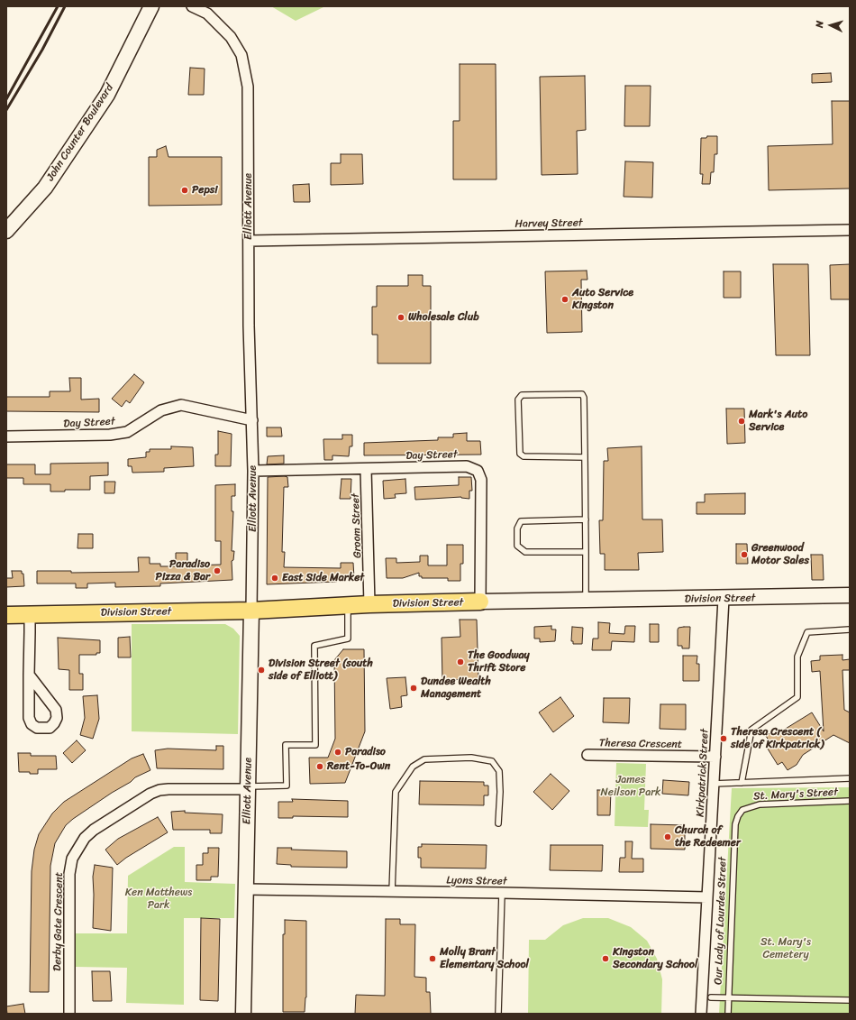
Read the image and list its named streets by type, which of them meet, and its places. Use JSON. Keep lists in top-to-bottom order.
{
  "streets": {
    "main road": ["John Counter Boulevard", "Elliott Avenue", "Division Street"],
    "street": [
      "Harvey Street",
      "Day Street",
      "Groom Street",
      "Theresa Crescent",
      "Kirkpatrick Street",
      "Lyons Street",
      "Derby Gate Crescent"
    ],
    "lane": ["St. Mary's Street", "Our Lady of Lourdes Street"]
  },
  "crossings": [
    ["Elliott Avenue", "Harvey Street"],
    ["Elliott Avenue", "Day Street"],
    ["Elliott Avenue", "Division Street"],
    ["Elliott Avenue", "Lyons Street"],
    ["Elliott Avenue", "Derby Gate Crescent"],
    ["Day Street", "Groom Street"],
    ["Day Street", "Division Street"],
    ["Groom Street", "Division Street"],
    ["Division Street", "Kirkpatrick Street"],
    ["Theresa Crescent", "Kirkpatrick Street"],
    ["Kirkpatrick Street", "Lyons Street"],
    ["St. Mary's Street", "Our Lady of Lourdes Street"]
  ],
  "parks": ["James Neilson Park", "Ken Matthews Park", "St. Mary's Cemetery"],
  "places": [
    "Pepsi",
    "Auto Service Kingston",
    "Wholesale Club",
    "Mark's Auto Service",
    "Greenwood Motor Sales",
    "Paradiso Pizza & Bar",
    "East Side Market",
    "The Goodway Thrift Store",
    "Division Street (south side of Elliott)",
    "Dundee Wealth Management",
    "Theresa Crescent ( side of Kirkpatrick)",
    "Paradiso",
    "Rent-To-Own",
    "Church of the Redeemer",
    "Molly Brant Elementary School",
    "Kingston Secondary School"
  ],
  "north": "left"
}
